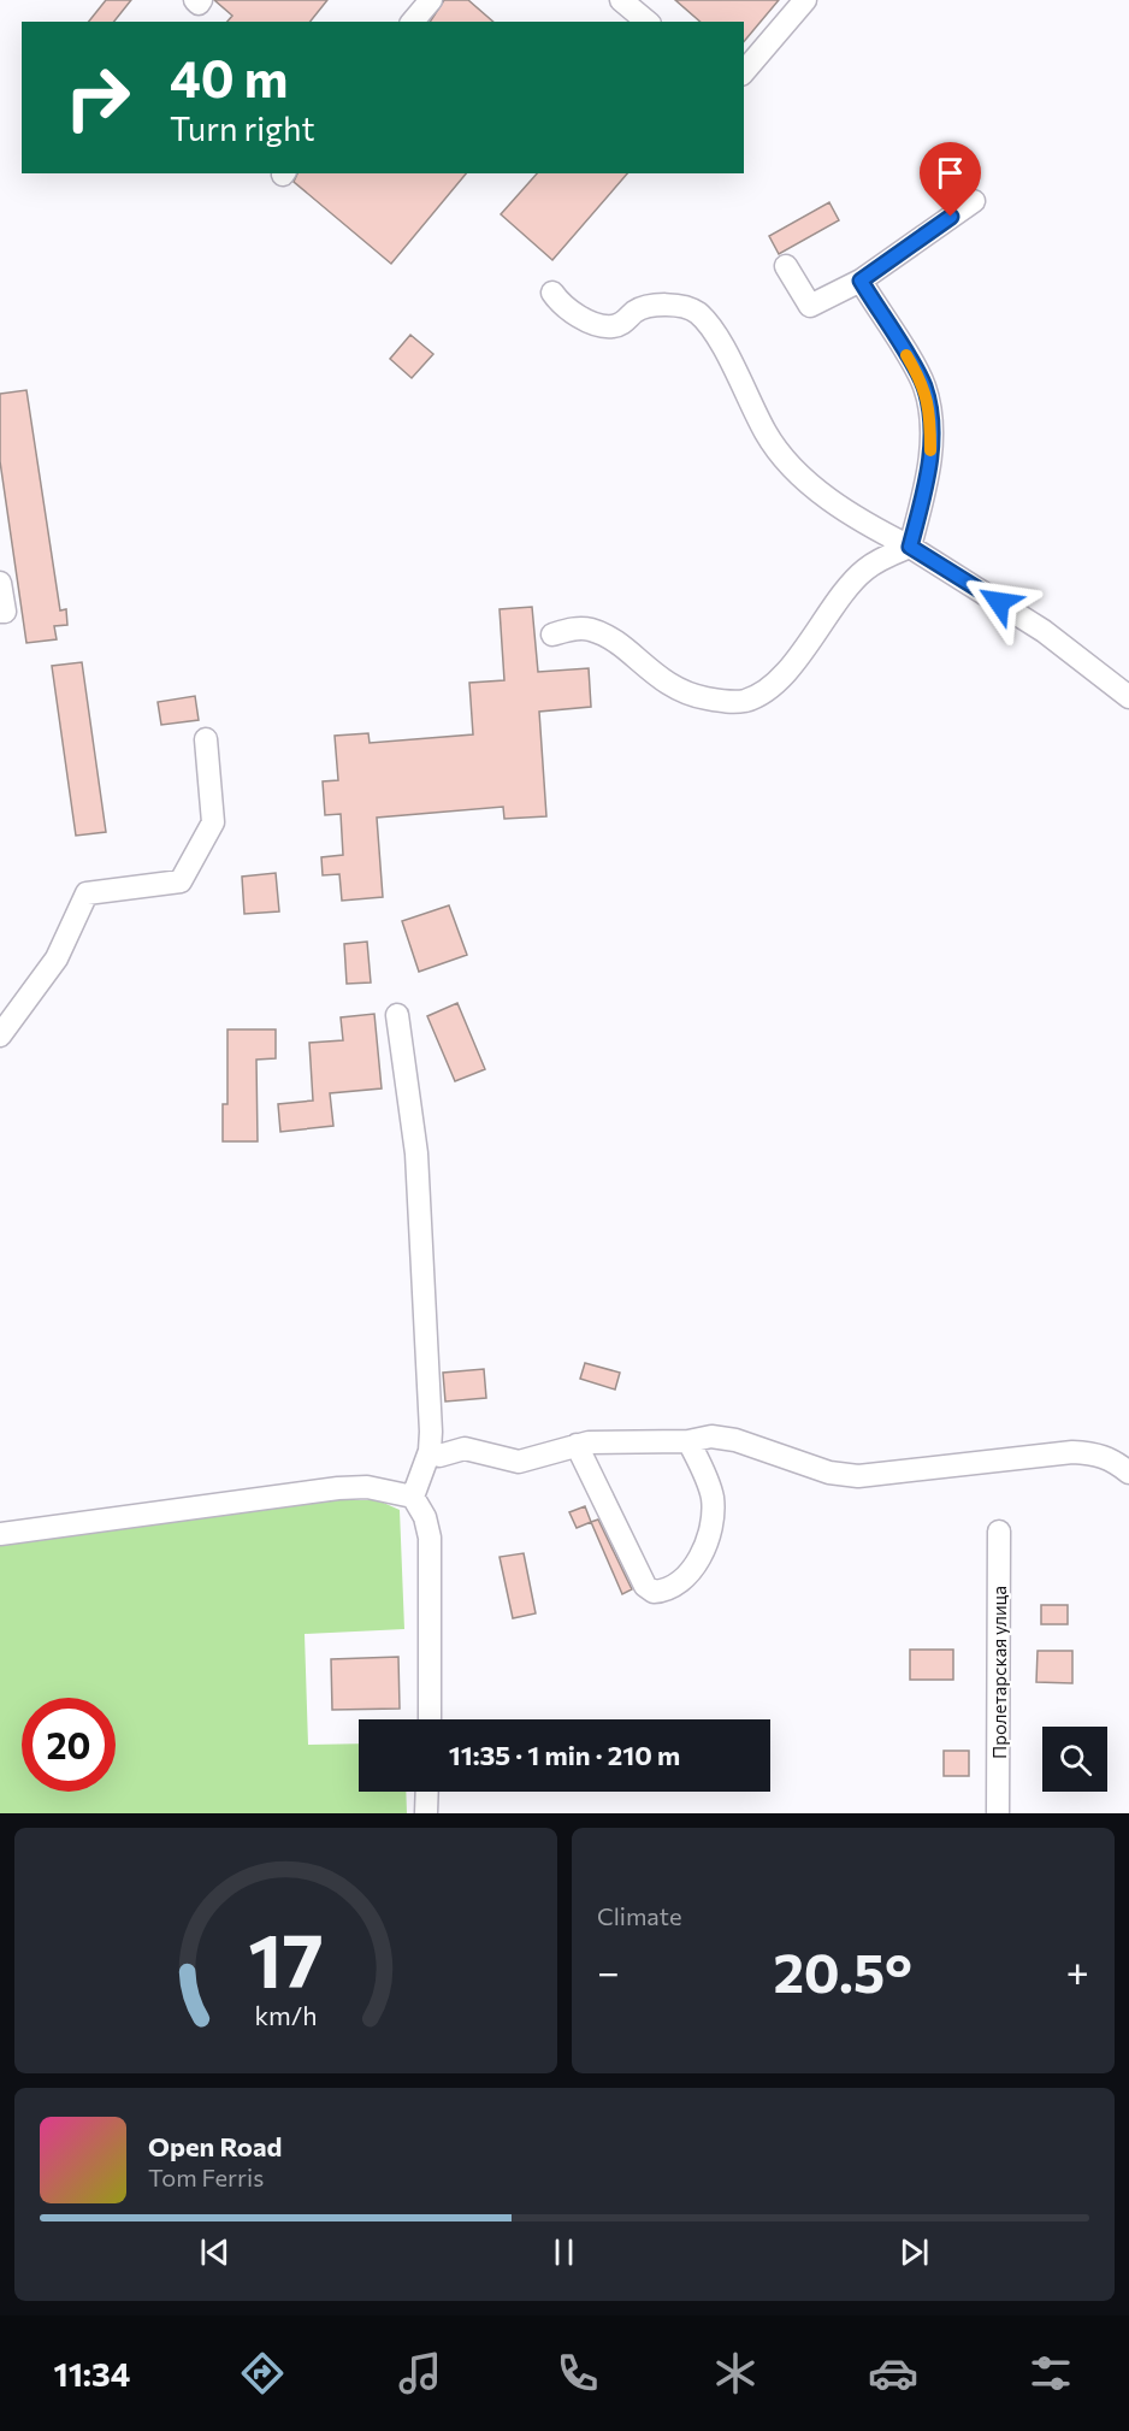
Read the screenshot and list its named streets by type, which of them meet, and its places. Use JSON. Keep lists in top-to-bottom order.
{
  "streets": {
    "street": ["Пролетарская улица"]
  },
  "page": {
    "turn": ["40 m", "Turn right"],
    "limit": "20",
    "trip": "11:35 · 1 min · 210 m",
    "tile": "Climate",
    "heat": ["−", "20.5°", "+"],
    "song": ["Open Road", "Tom Ferris"],
    "tabs": "11:34",
    "gauge": ["17", "km/h"]
  }
}
